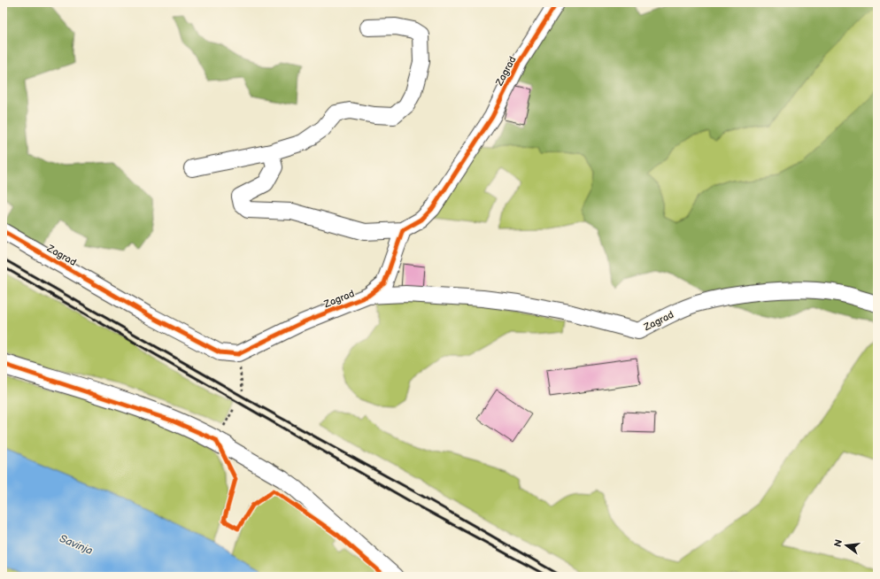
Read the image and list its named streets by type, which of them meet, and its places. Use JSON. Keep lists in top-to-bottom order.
{
  "streets": {
    "street": ["Zagrad"]
  },
  "water": ["Savinja"],
  "north": "left"
}
